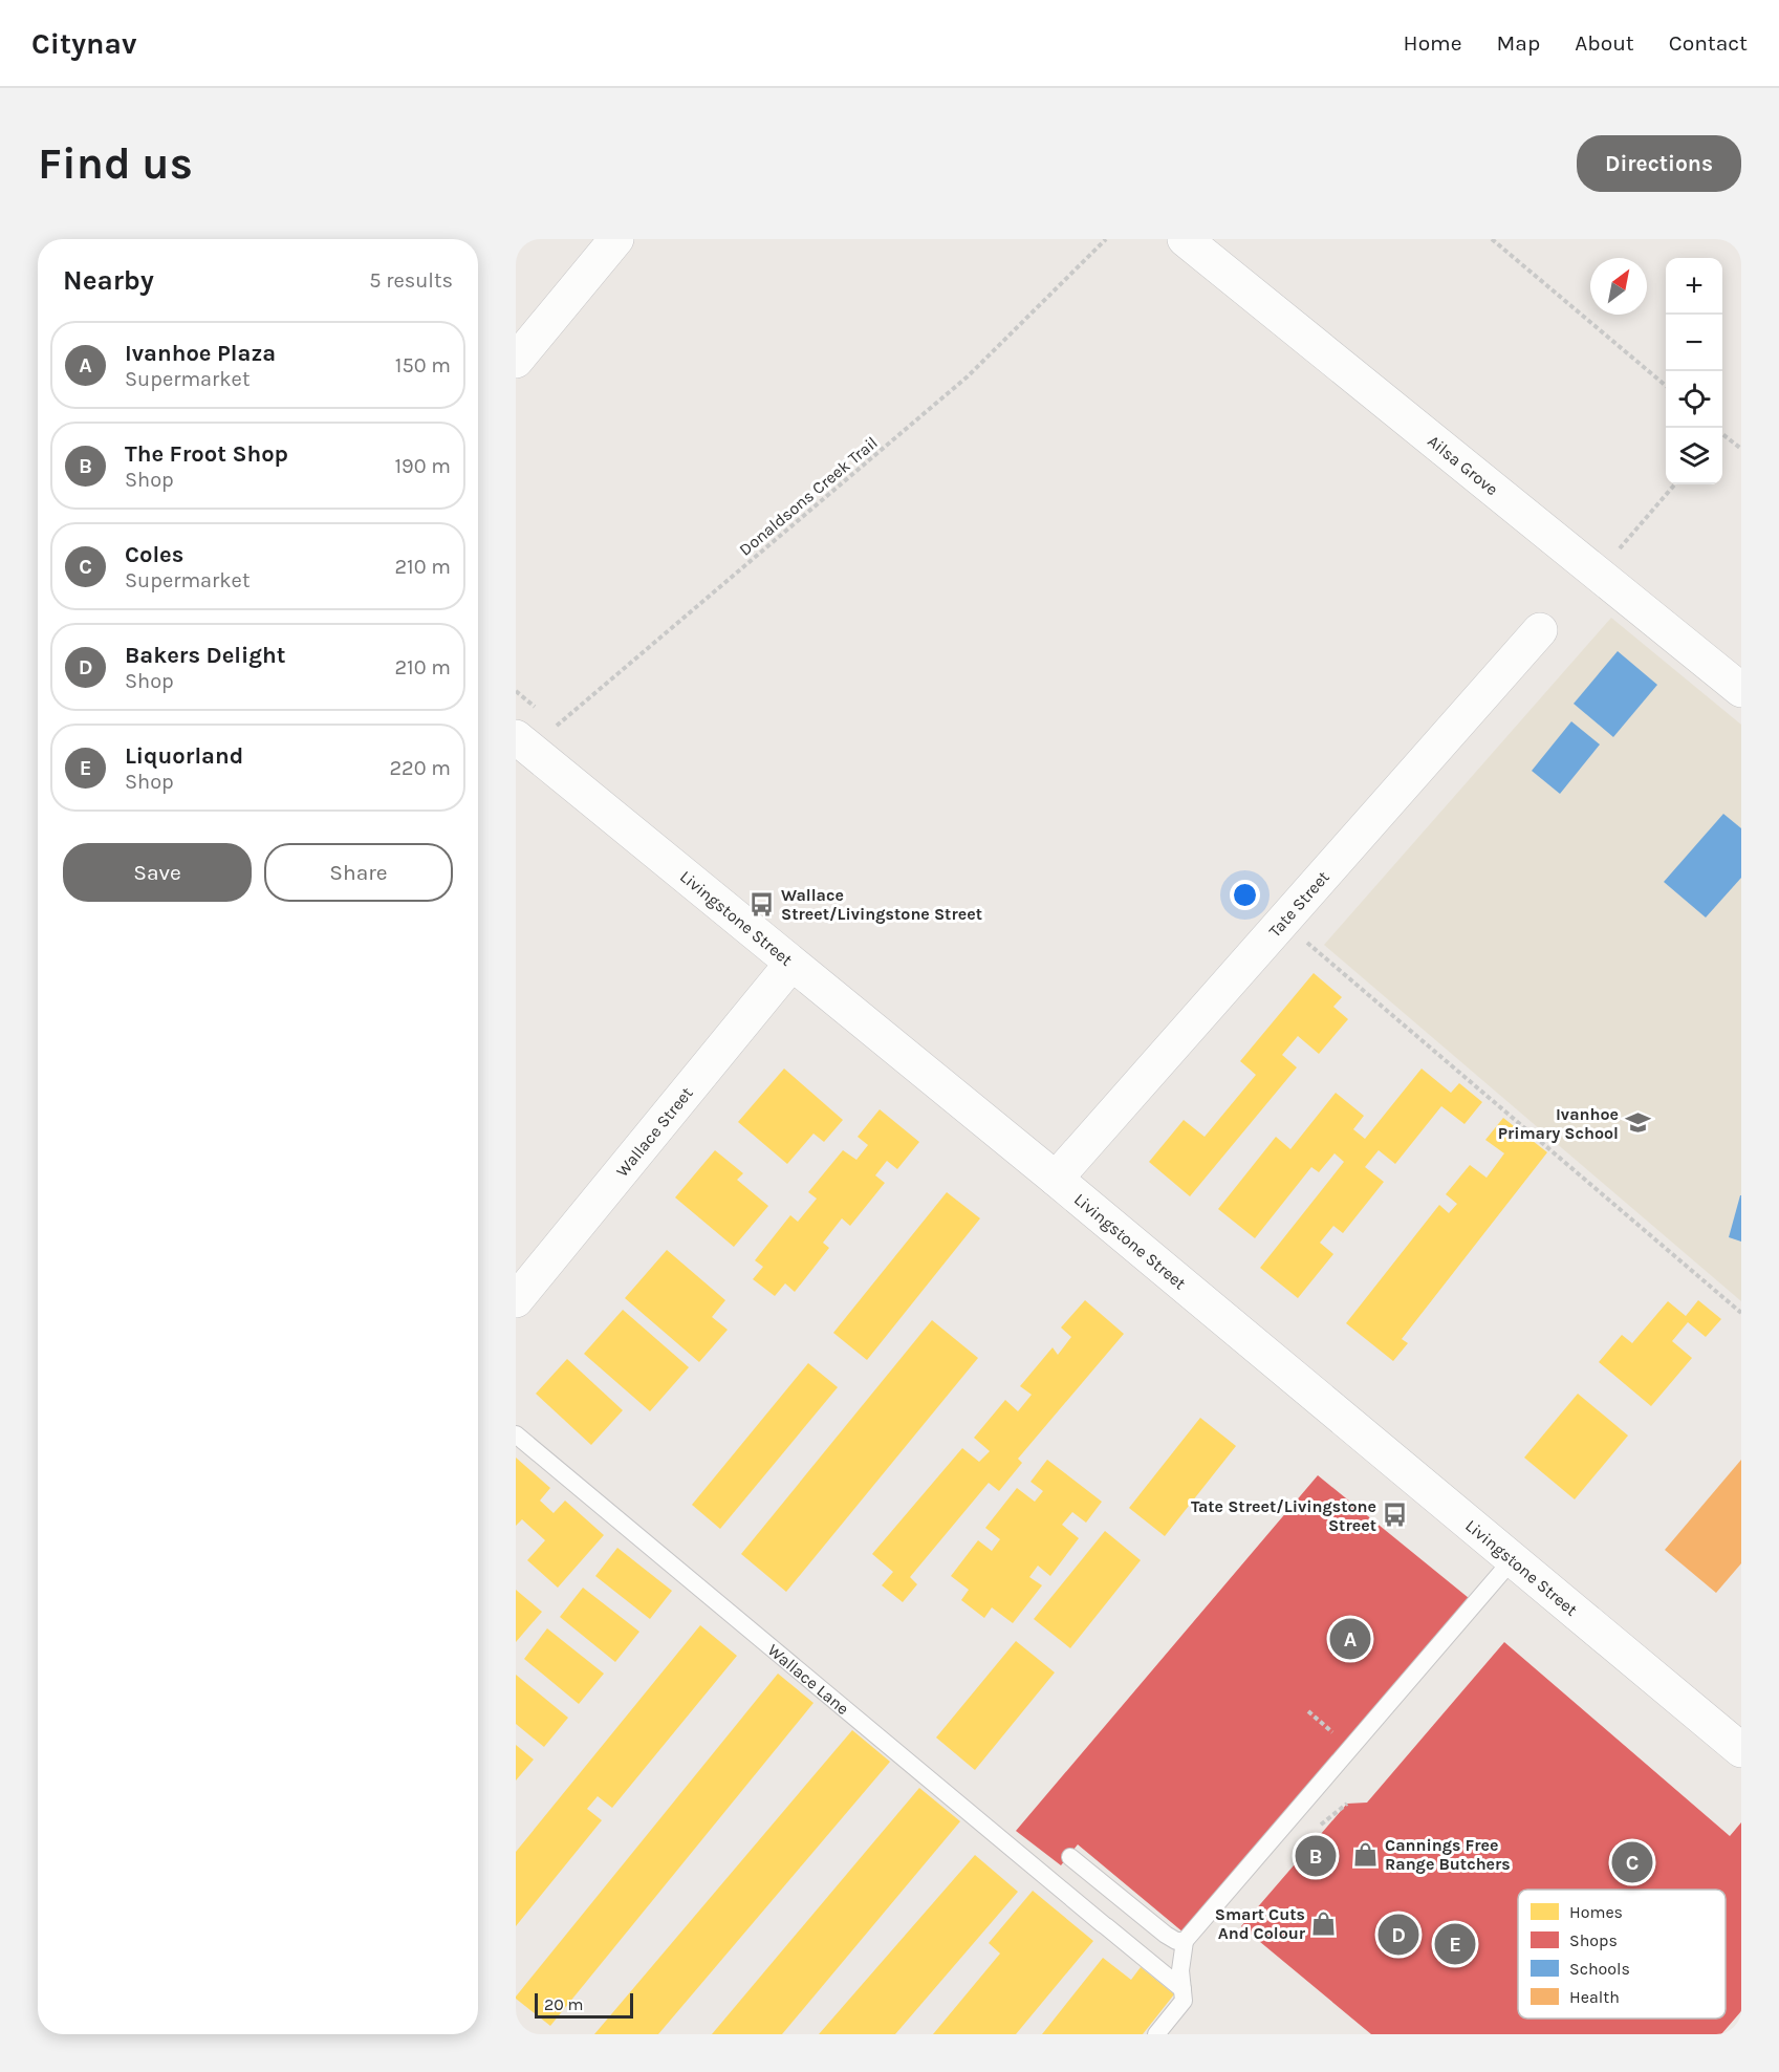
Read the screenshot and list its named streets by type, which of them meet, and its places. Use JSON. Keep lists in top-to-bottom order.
{
  "streets": {
    "street": [
      "Ailsa Grove",
      "Tate Street",
      "Livingstone Street",
      "Wallace Street"
    ],
    "lane": ["Wallace Lane"],
    "path": ["Donaldsons Creek Trail"]
  },
  "crossings": [
    ["Tate Street", "Livingstone Street"],
    ["Livingstone Street", "Wallace Street"]
  ],
  "places": {
    "bus stop": ["Wallace Street/Livingstone Street", "Tate Street/Livingstone Street"],
    "school or university": ["Ivanhoe Primary School"],
    "shop": ["Cannings Free Range Butchers", "Smart Cuts And Colour"]
  },
  "legend": [
    "Homes",
    "Shops",
    "Schools",
    "Health"
  ],
  "scale_bar": "20 m",
  "north": "top right",
  "page": {
    "header": "Citynav",
    "nav": [
      "Home",
      "Map",
      "About",
      "Contact"
    ],
    "buttons": [
      "Directions",
      ["Save", "Share"]
    ],
    "title": "Find us",
    "heading": ["Nearby", "5 results"],
    "map_buttons": ["+", "−"],
    "list": [
      {
        "mark": "A",
        "name": "Ivanhoe Plaza",
        "note": "Supermarket",
        "value": "150 m"
      },
      {
        "mark": "B",
        "name": "The Froot Shop",
        "note": "Shop",
        "value": "190 m"
      },
      {
        "mark": "C",
        "name": "Coles",
        "note": "Supermarket",
        "value": "210 m"
      },
      {
        "mark": "D",
        "name": "Bakers Delight",
        "note": "Shop",
        "value": "210 m"
      },
      {
        "mark": "E",
        "name": "Liquorland",
        "note": "Shop",
        "value": "220 m"
      }
    ],
    "pins": [
      "A",
      "B",
      "C",
      "D",
      "E"
    ],
    "scale": "20 m"
  }
}
